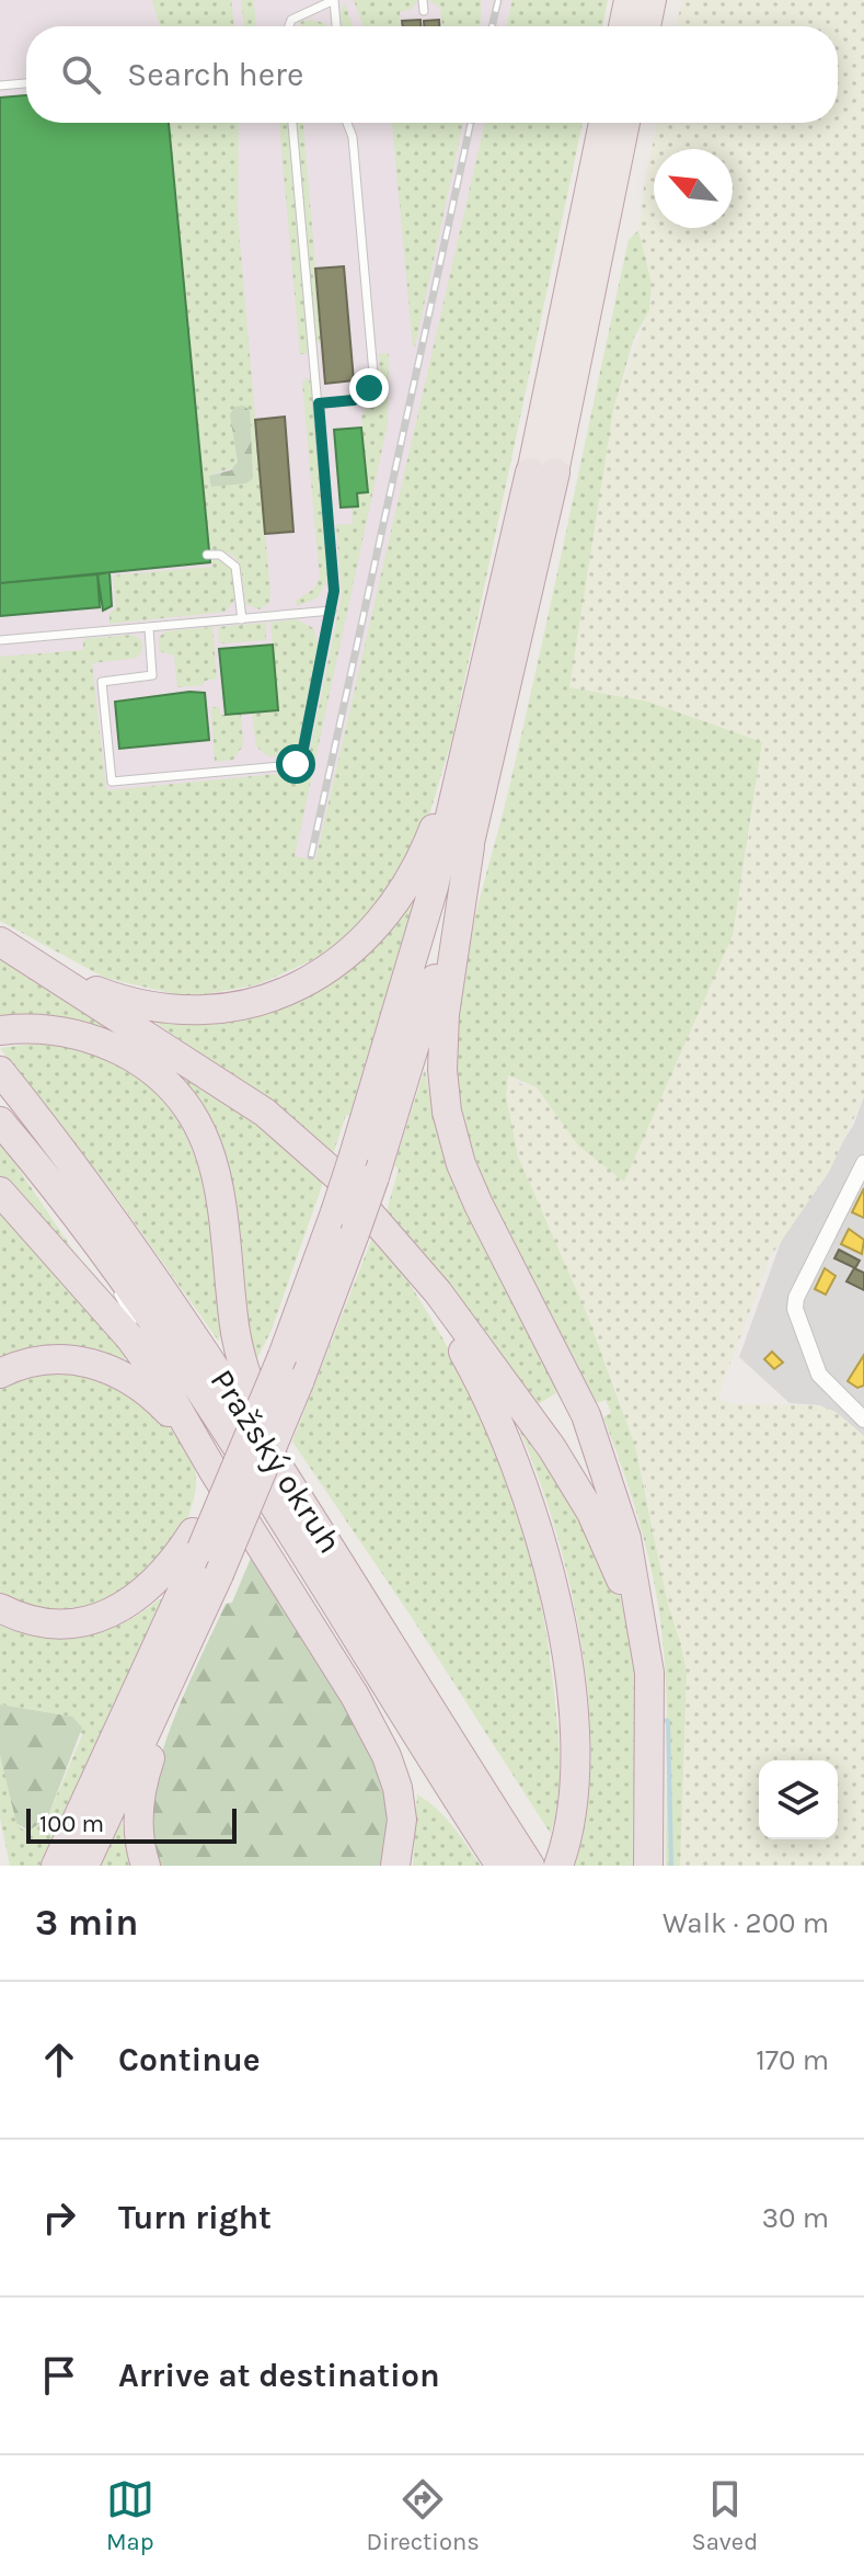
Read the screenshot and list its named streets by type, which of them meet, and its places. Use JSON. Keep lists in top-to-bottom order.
{
  "streets": {
    "highway": ["Pražský okruh"]
  },
  "scale_bar": "100 m",
  "north": "top left",
  "page": {
    "search": "Search here",
    "scale": "100 m",
    "heading": ["3 min", "Walk · 200 m"],
    "list": [
      ["Continue", "170 m"],
      ["Turn right", "30 m"],
      "Arrive at destination"
    ],
    "nav": ["Map", "Directions", "Saved"]
  }
}
